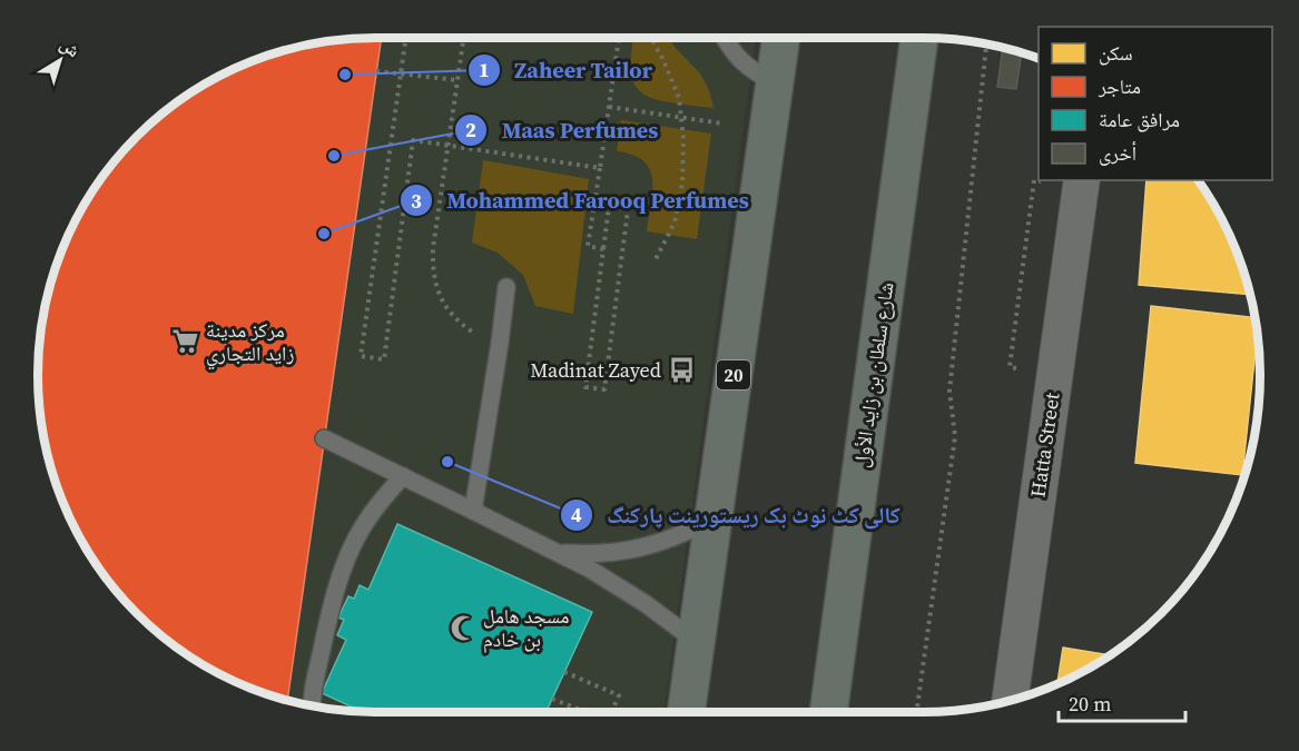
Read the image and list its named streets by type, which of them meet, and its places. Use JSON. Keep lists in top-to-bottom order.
{
  "streets": {
    "main road": ["20", "شارع سلطان بن زايد الأول"],
    "street": ["Hatta Street"]
  },
  "places": {
    "other": [
      "Zaheer Tailor",
      "Maas Perfumes",
      "Mohammed Farooq Perfumes",
      "کالی کٹ نوٹ بک ریستورینت پارکنگ"
    ],
    "supermarket": ["مركز مدينة زايد التجاري"],
    "bus stop": ["Madinat Zayed"],
    "mosque": ["مسجد هامل بن خادم"]
  },
  "legend": [
    "سكن",
    "متاجر",
    "مرافق عامة",
    "أخرى"
  ],
  "scale_bar": "20 m",
  "north": "top right"
}
